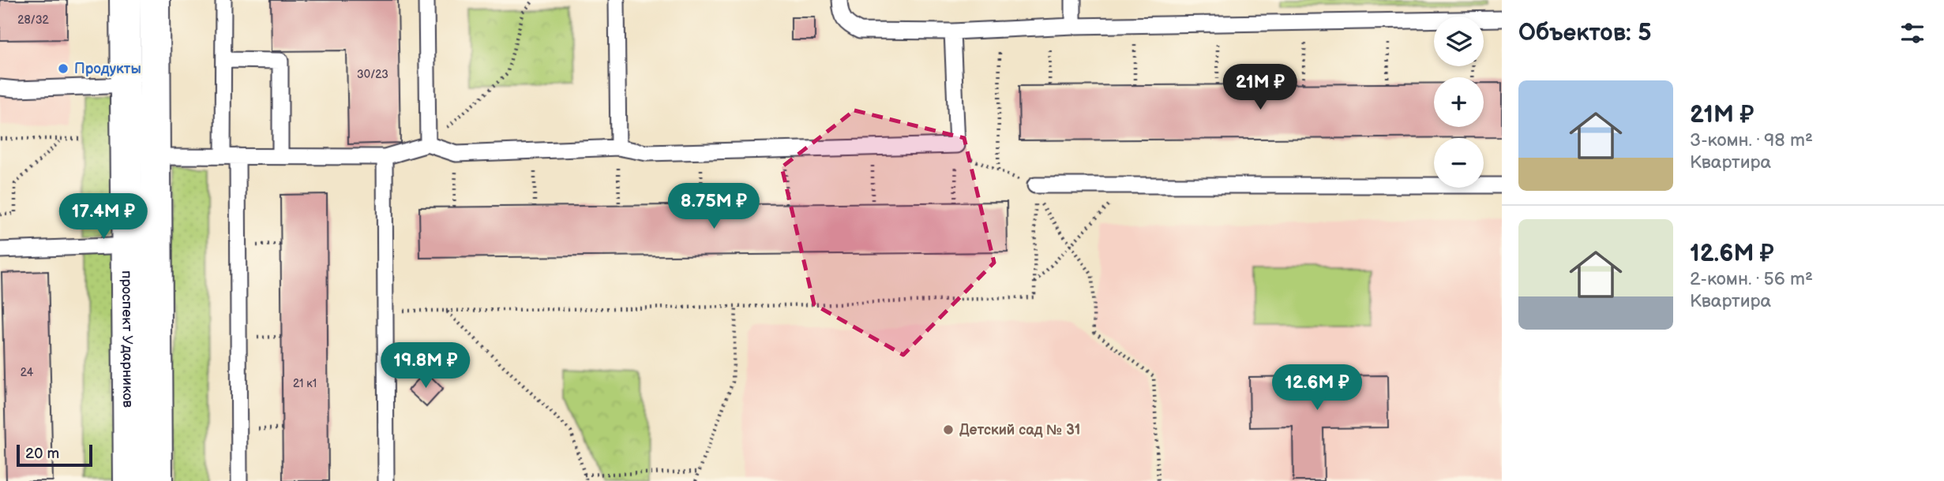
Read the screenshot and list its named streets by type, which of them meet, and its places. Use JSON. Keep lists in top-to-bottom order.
{
  "streets": {
    "street": ["проспект Ударников"]
  },
  "places": ["Продукты", "Детский сад № 31"],
  "house_numbers": [
    "28/32",
    "30/23",
    "24",
    "21 к1"
  ],
  "scale_bar": "20 m",
  "page": {
    "heading": "Объектов: 5",
    "map_buttons": ["+", "−"],
    "price": [
      "21M ₽",
      "8.75M ₽",
      "17.4M ₽",
      "19.8M ₽",
      "12.6M ₽"
    ],
    "list": [
      {
        "name": "21M ₽",
        "note": "3-комн. · 98 m² · Квартира"
      },
      {
        "name": "12.6M ₽",
        "note": "2-комн. · 56 m² · Квартира"
      }
    ],
    "scale": "20 m"
  }
}
